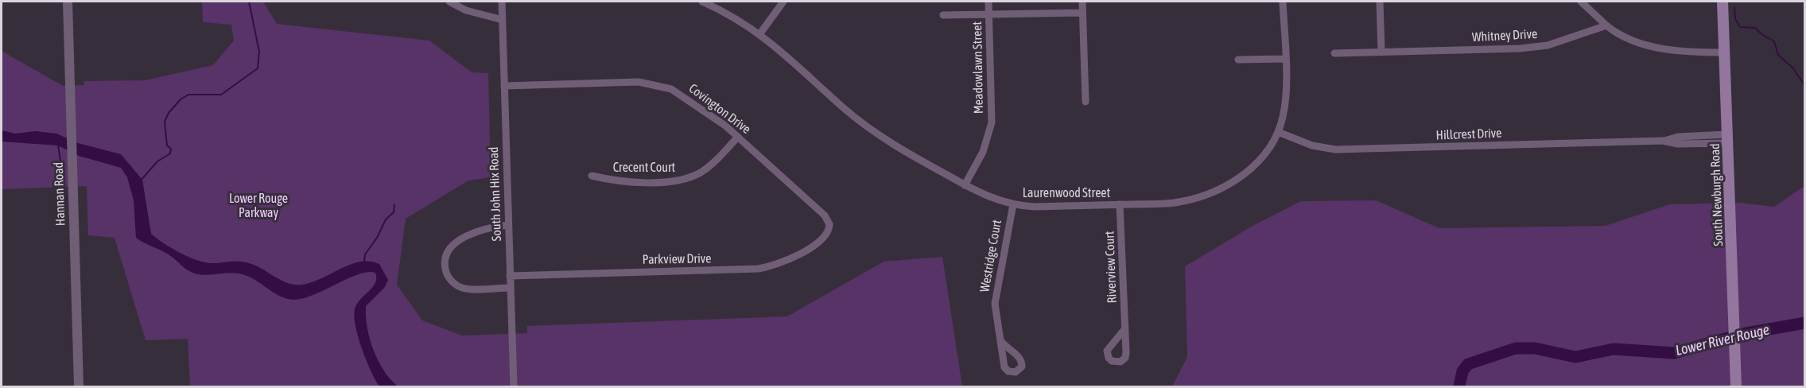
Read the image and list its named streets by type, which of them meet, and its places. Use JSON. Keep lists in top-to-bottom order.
{
  "streets": {
    "main road": ["South Newburgh Road"],
    "street": [
      "Whitney Drive",
      "Meadowlawn Street",
      "Covington Drive",
      "Hillcrest Drive",
      "Crecent Court",
      "Laurenwood Street",
      "Hannan Road",
      "South John Hix Road",
      "Westridge Court",
      "Parkview Drive",
      "Riverview Court"
    ]
  },
  "crossings": [
    ["Meadowlawn Street", "Laurenwood Street"],
    ["Covington Drive", "Crecent Court"],
    ["Covington Drive", "South John Hix Road"],
    ["Covington Drive", "Parkview Drive"],
    ["Hillcrest Drive", "Laurenwood Street"],
    ["Hillcrest Drive", "South Newburgh Road"],
    ["Laurenwood Street", "Westridge Court"],
    ["Laurenwood Street", "Riverview Court"],
    ["South John Hix Road", "Parkview Drive"]
  ],
  "water": ["Lower River Rouge"],
  "parks": ["Lower Rouge Parkway"]
}
